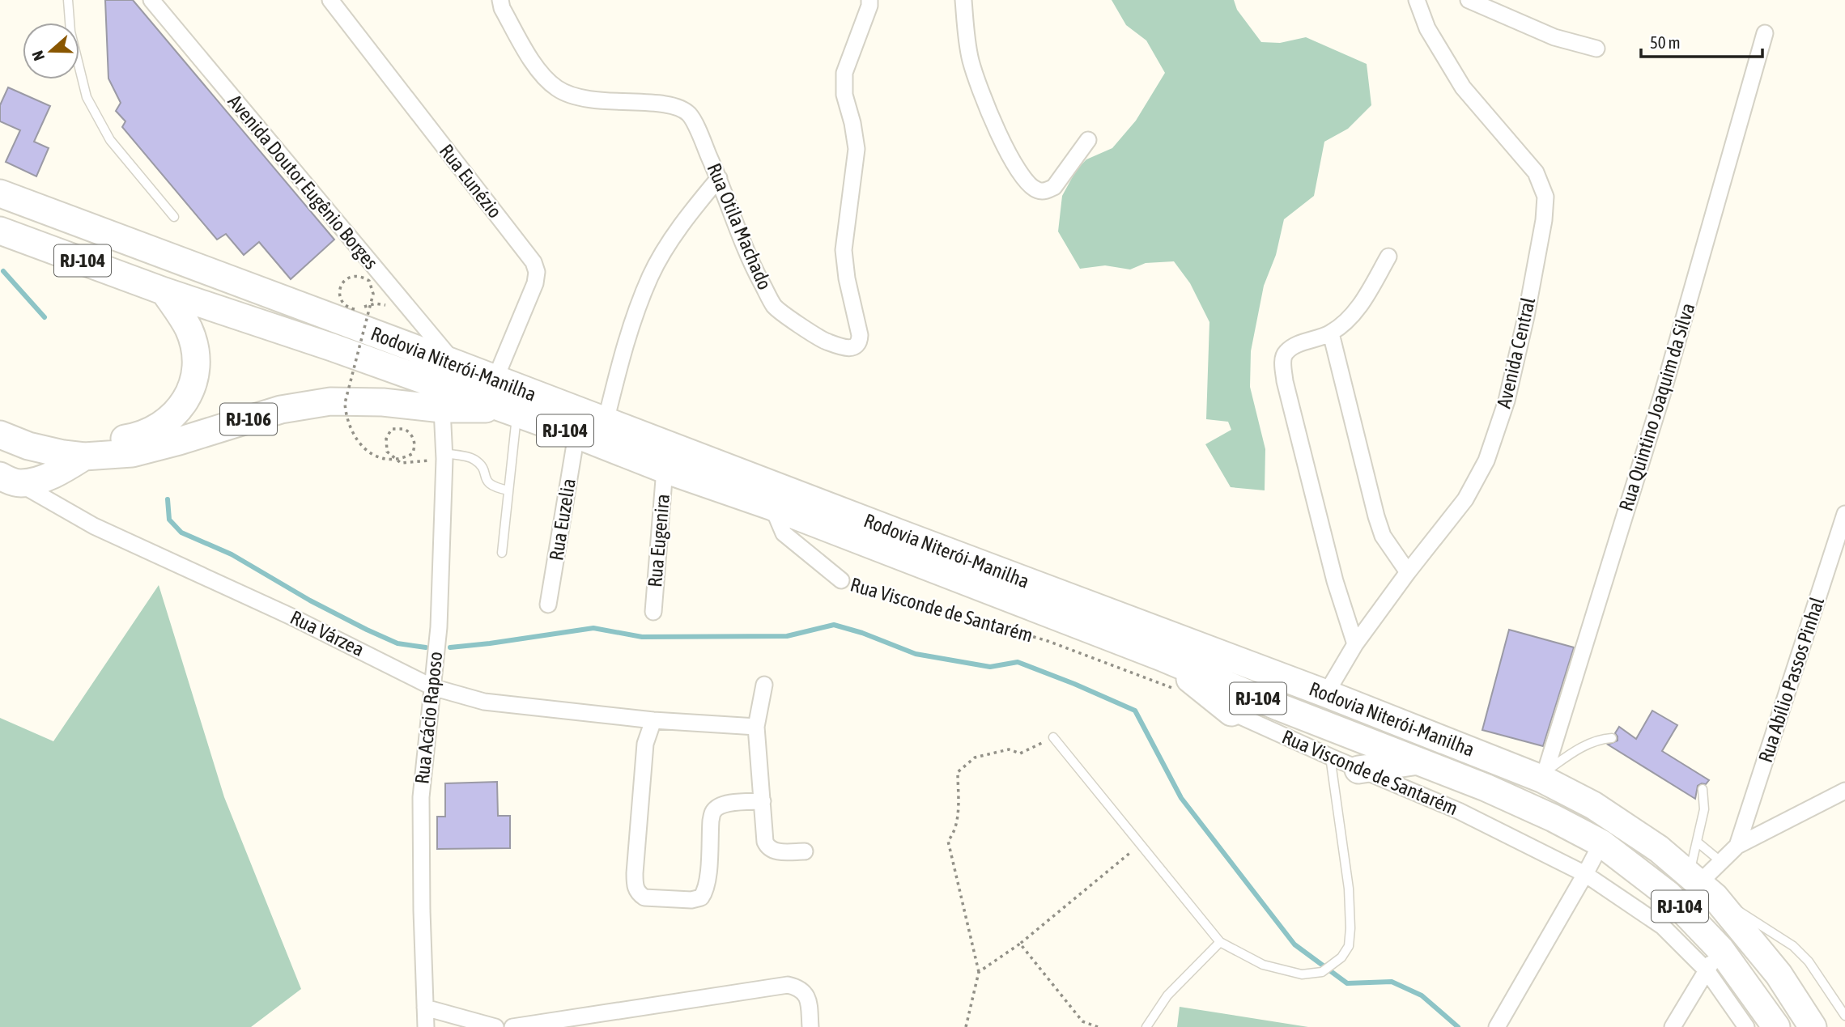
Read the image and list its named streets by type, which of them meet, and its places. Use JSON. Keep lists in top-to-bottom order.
{
  "streets": {
    "highway": ["RJ-104", "Rodovia Niterói-Manilha", "RJ-106"],
    "street": [
      "Rua Eunézio",
      "Avenida Doutor Eugênio Borges",
      "Rua Otila Machado",
      "Avenida Central",
      "Rua Quintino Joaquim da Silva",
      "Rua Euzelia",
      "Rua Eugenira",
      "Rua Visconde de Santarém",
      "Rua Várzea",
      "Rua Abílio Passos Pinhal",
      "Rua Acácio Raposo"
    ]
  },
  "crossings": [
    ["Rua Eunézio", "Rodovia Niterói-Manilha"],
    ["Avenida Doutor Eugênio Borges", "Rodovia Niterói-Manilha"],
    ["Avenida Central", "Rodovia Niterói-Manilha"],
    ["Rodovia Niterói-Manilha", "Rua Quintino Joaquim da Silva"],
    ["Rodovia Niterói-Manilha", "RJ-106"],
    ["Rodovia Niterói-Manilha", "Rua Euzelia"],
    ["Rodovia Niterói-Manilha", "Rua Eugenira"],
    ["Rodovia Niterói-Manilha", "Rua Visconde de Santarém"],
    ["RJ-106", "Rua Acácio Raposo"],
    ["Rua Várzea", "Rua Acácio Raposo"]
  ],
  "scale_bar": "50 m",
  "north": "left"
}
